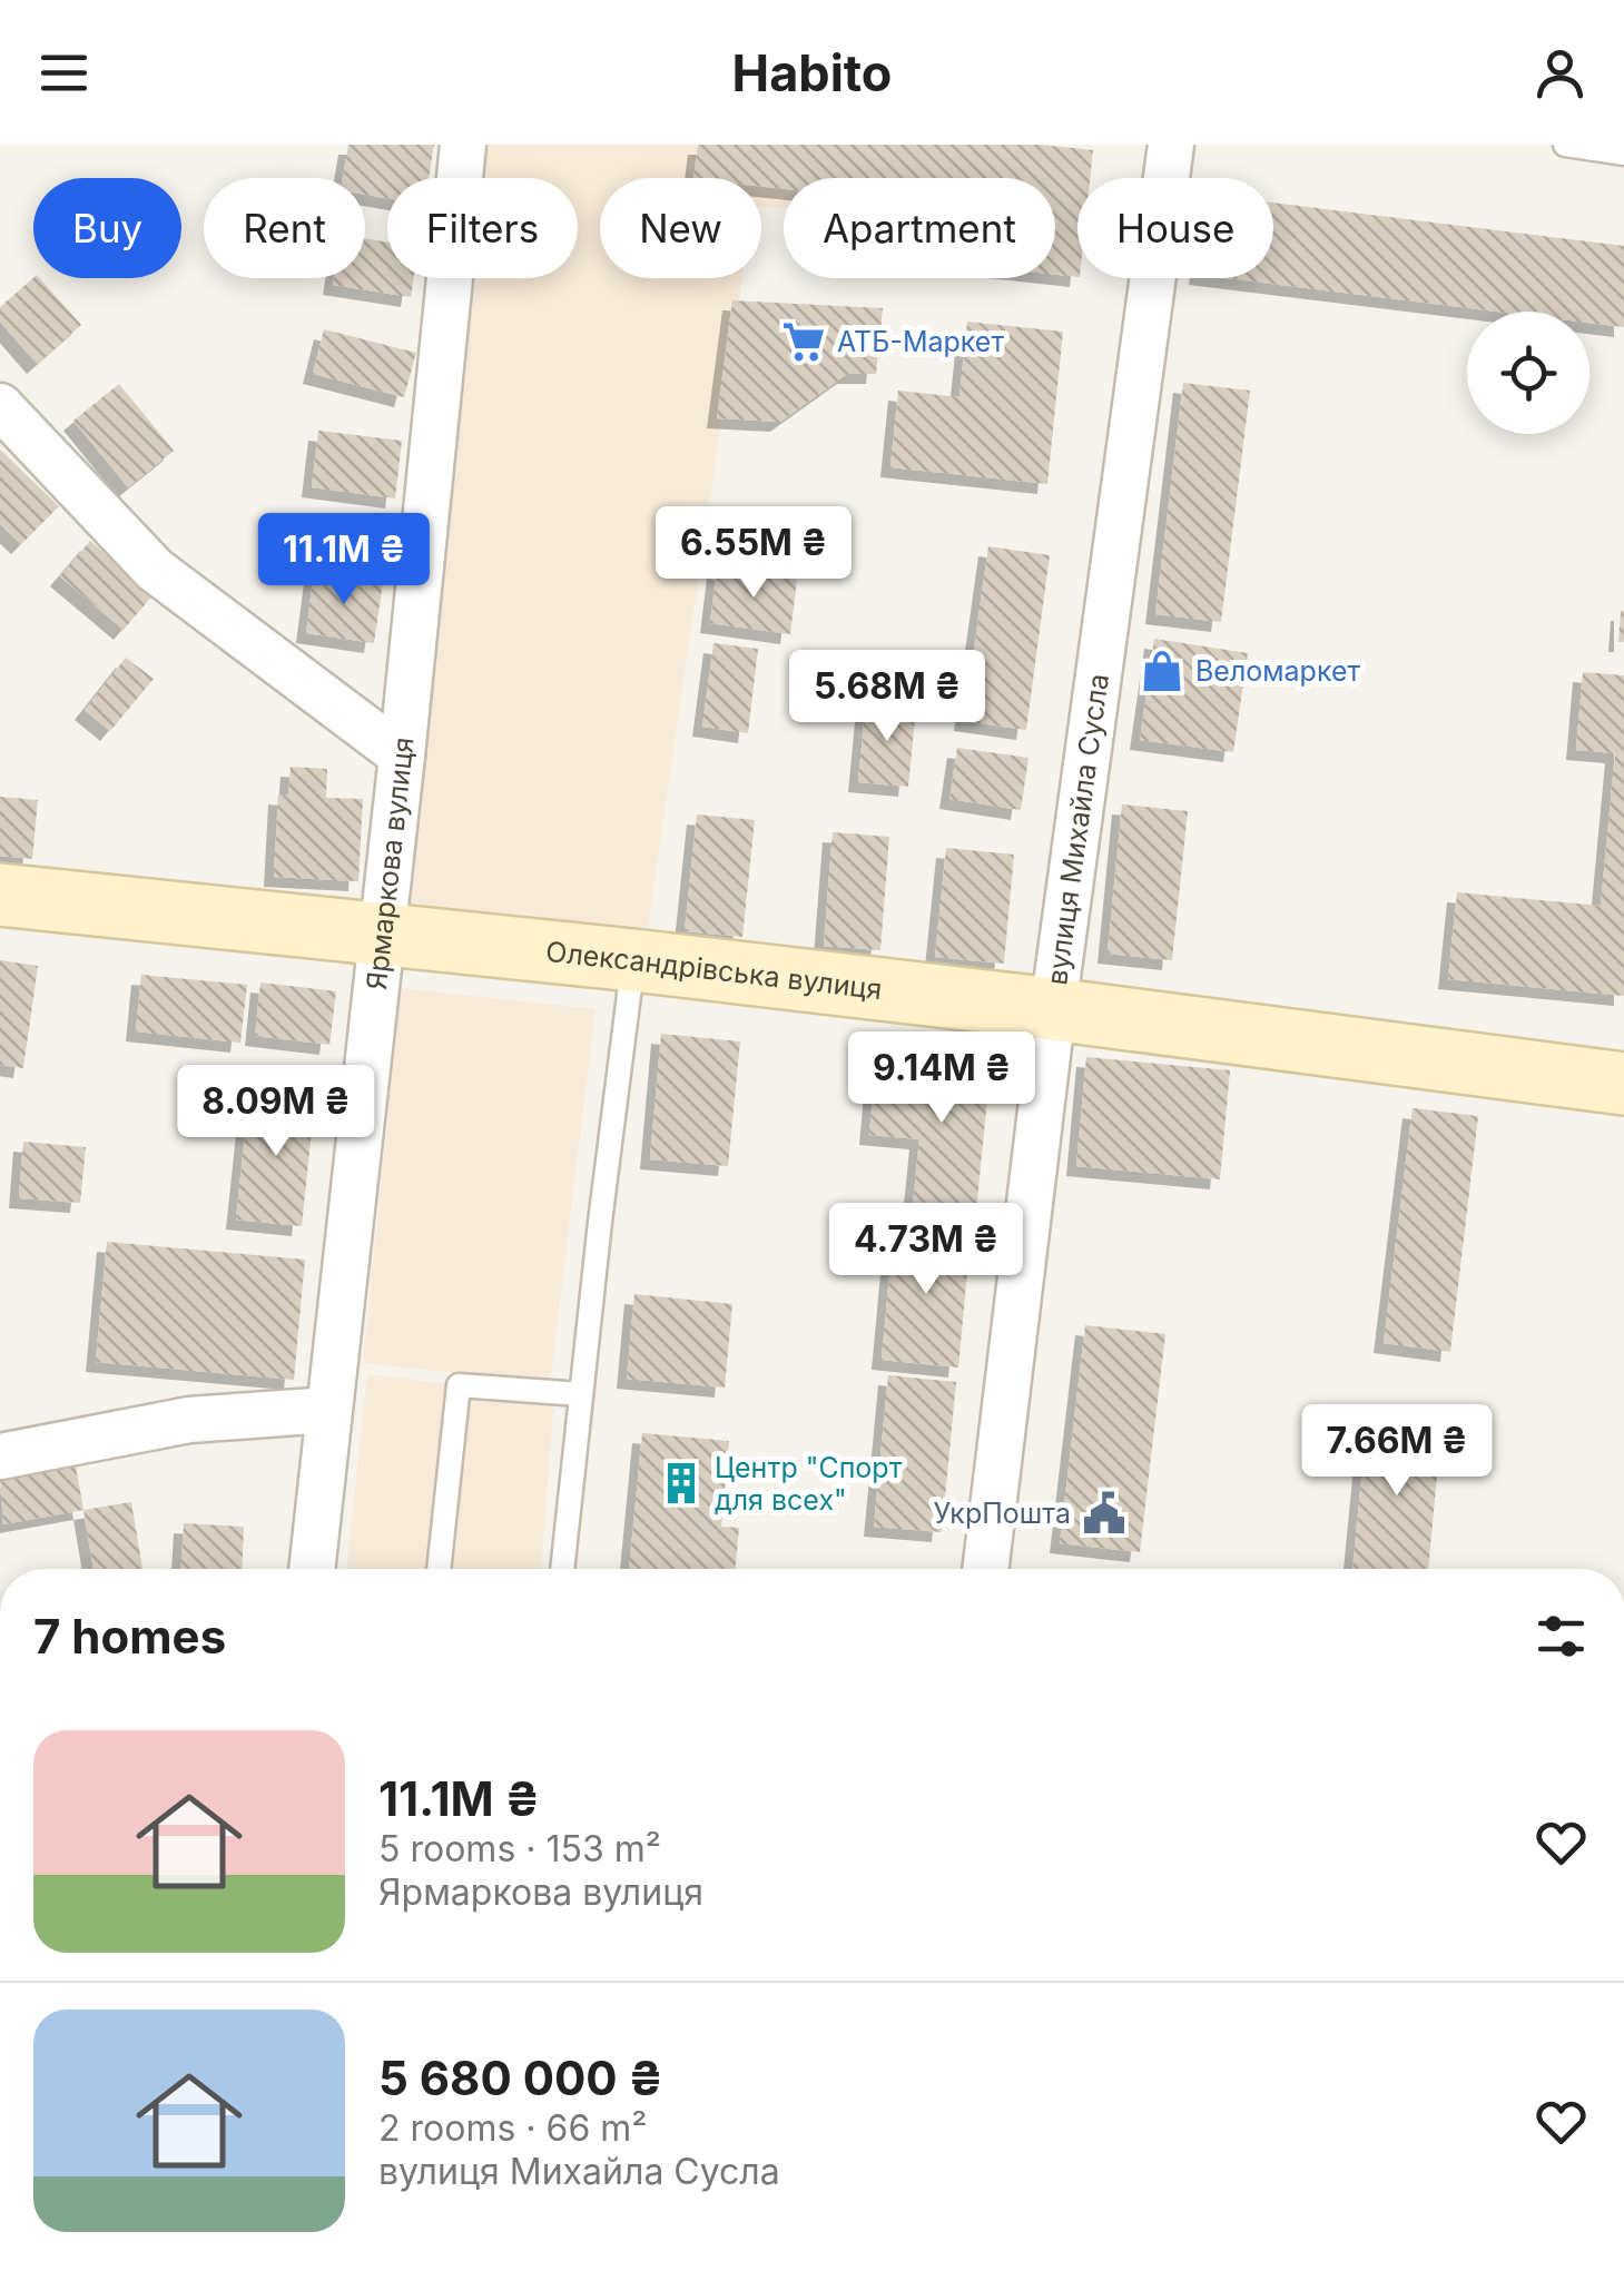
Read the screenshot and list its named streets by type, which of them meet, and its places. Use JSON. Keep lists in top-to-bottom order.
{
  "streets": {
    "main road": ["Олександрівська вулиця"],
    "street": ["вулиця Михайла Сусла", "Ярмаркова вулиця"]
  },
  "crossings": [
    ["вулиця Михайла Сусла", "Олександрівська вулиця"],
    ["Ярмаркова вулиця", "Олександрівська вулиця"]
  ],
  "places": {
    "supermarket": ["АТБ-Маркет"],
    "shop": ["Веломаркет"],
    "building": ["Центр \"Спорт для всех\""],
    "public building": ["УкрПошта"]
  },
  "page": {
    "header": "Habito",
    "chip": [
      "Buy",
      "Rent",
      "Filters",
      "New",
      "Apartment",
      "House"
    ],
    "price": [
      "6.55M ₴",
      "11.1M ₴",
      "5.68M ₴",
      "9.14M ₴",
      "8.09M ₴",
      "4.73M ₴",
      "7.66M ₴"
    ],
    "heading": "7 homes",
    "list": [
      {
        "name": "11.1M ₴",
        "note": "5 rooms · 153 m² · Ярмаркова вулиця"
      },
      {
        "name": "5 680 000 ₴",
        "note": "2 rooms · 66 m² · вулиця Михайла Сусла"
      }
    ]
  }
}
